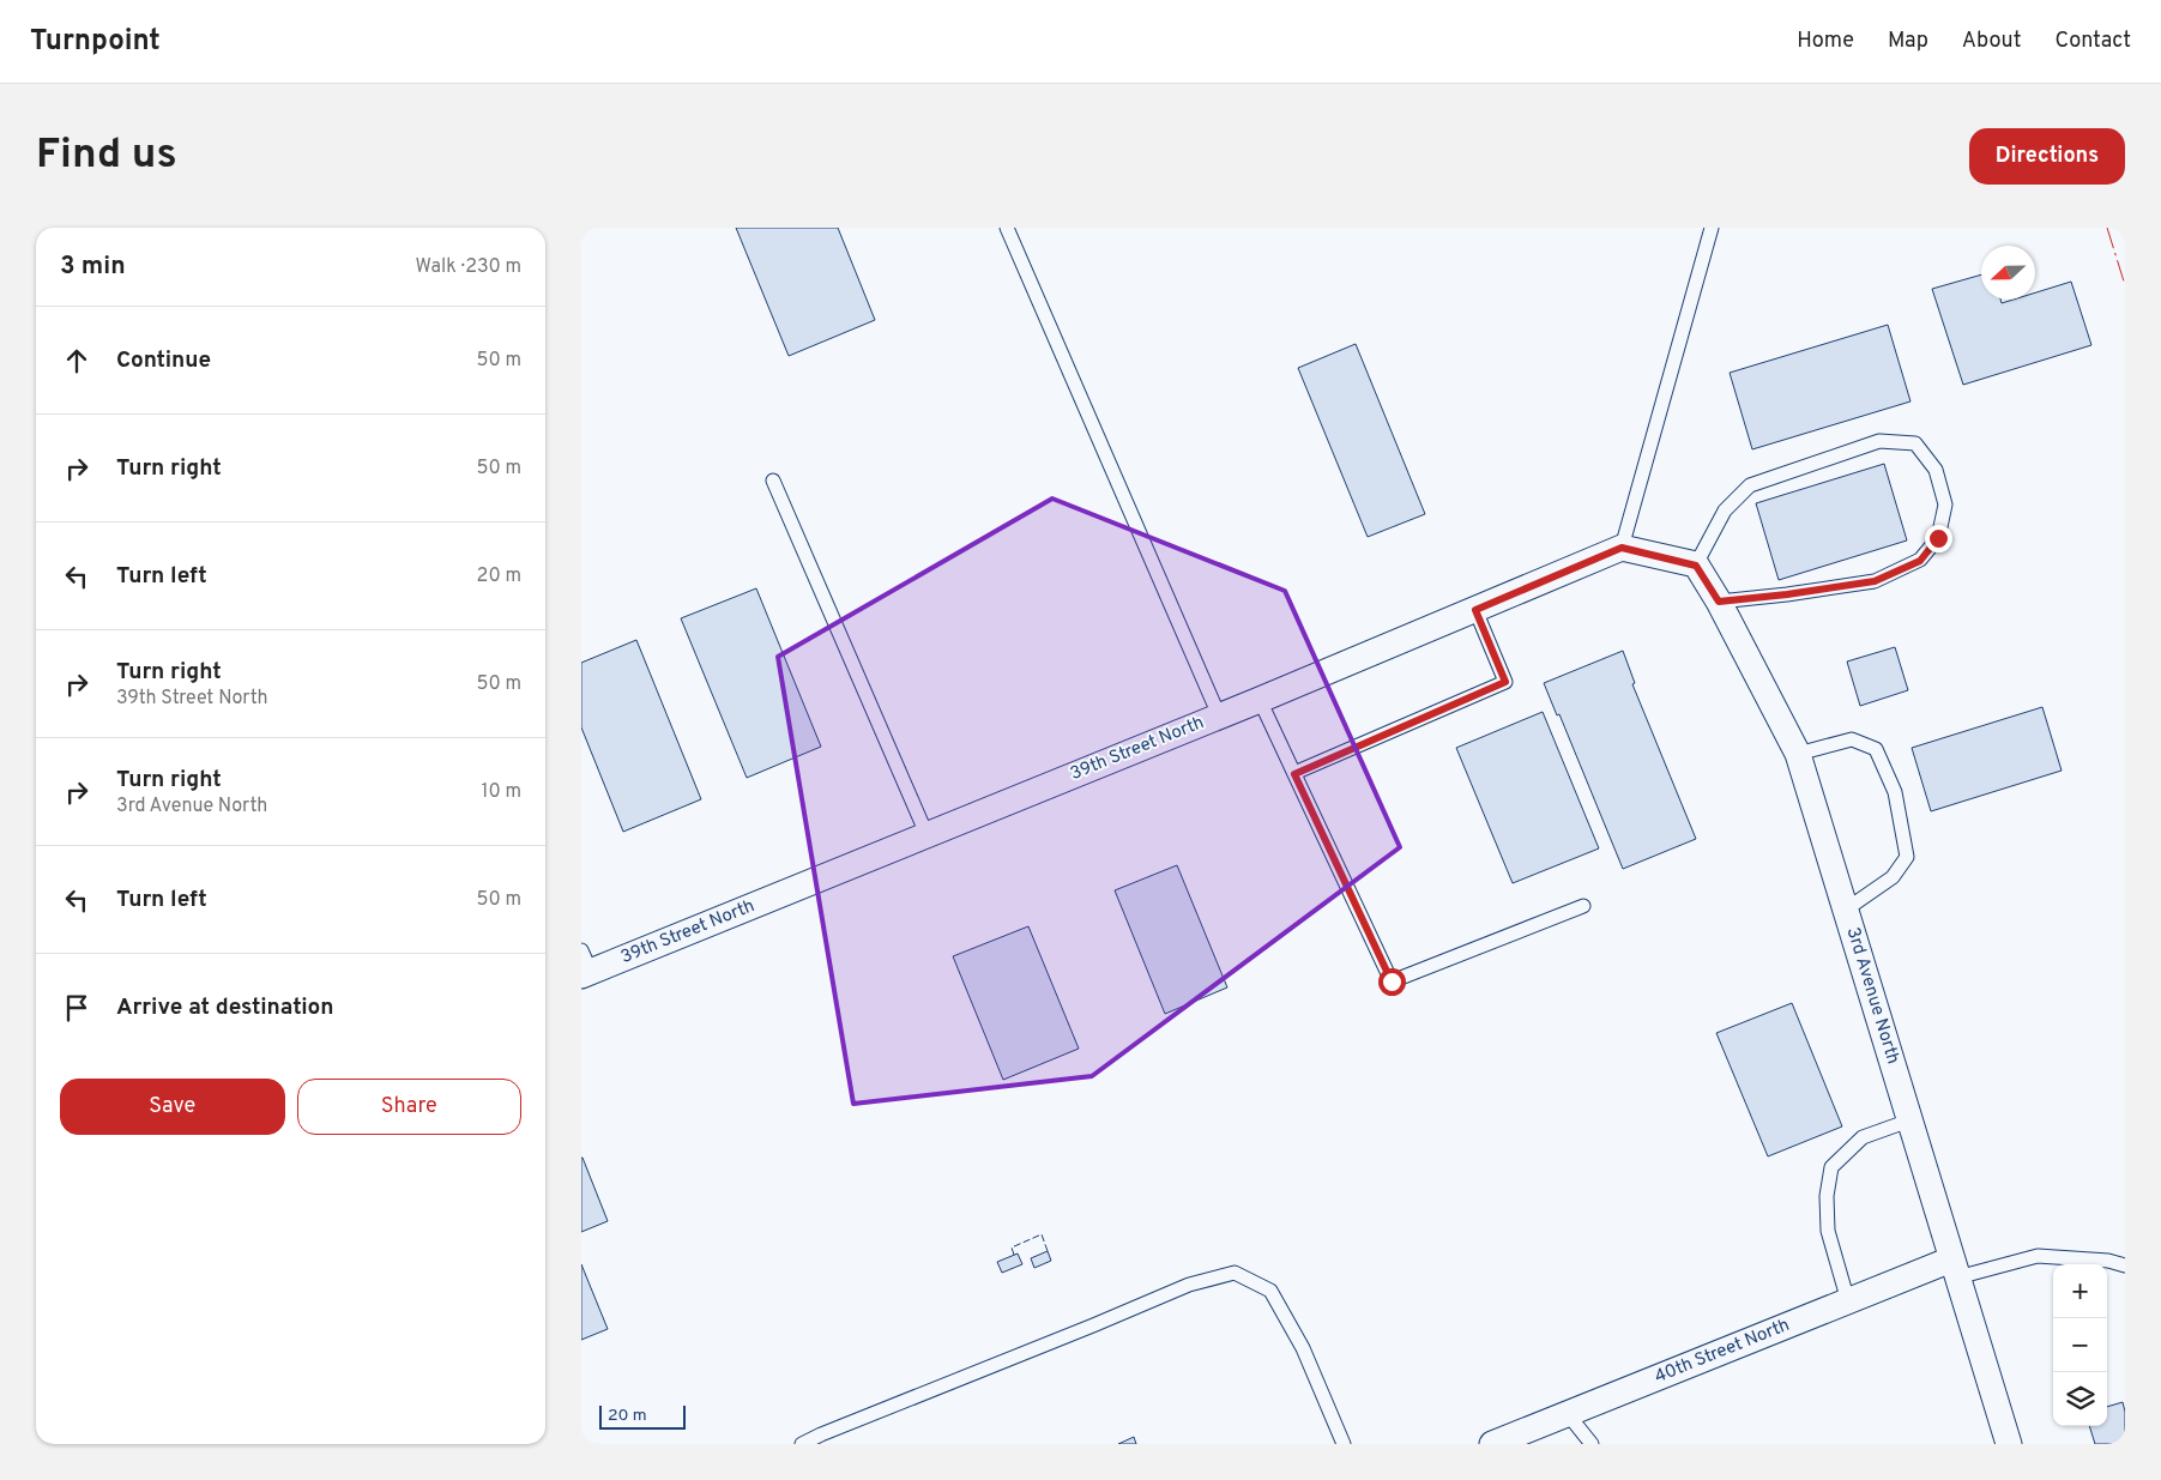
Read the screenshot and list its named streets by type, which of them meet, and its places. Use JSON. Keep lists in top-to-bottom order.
{
  "streets": {
    "street": ["39th Street North", "3rd Avenue North", "40th Street North"]
  },
  "crossings": [
    ["3rd Avenue North", "40th Street North"]
  ],
  "scale_bar": "20 m",
  "north": "left",
  "page": {
    "header": "Turnpoint",
    "nav": [
      "Home",
      "Map",
      "About",
      "Contact"
    ],
    "buttons": [
      "Directions",
      ["Save", "Share"]
    ],
    "title": "Find us",
    "heading": ["3 min", "Walk · 230 m"],
    "list": [
      ["Continue", "50 m"],
      ["Turn right", "50 m"],
      ["Turn left", "20 m"],
      ["Turn right", "39th Street North", "50 m"],
      ["Turn right", "3rd Avenue North", "10 m"],
      ["Turn left", "50 m"],
      "Arrive at destination"
    ],
    "map_buttons": ["+", "−"],
    "scale": "20 m"
  }
}
